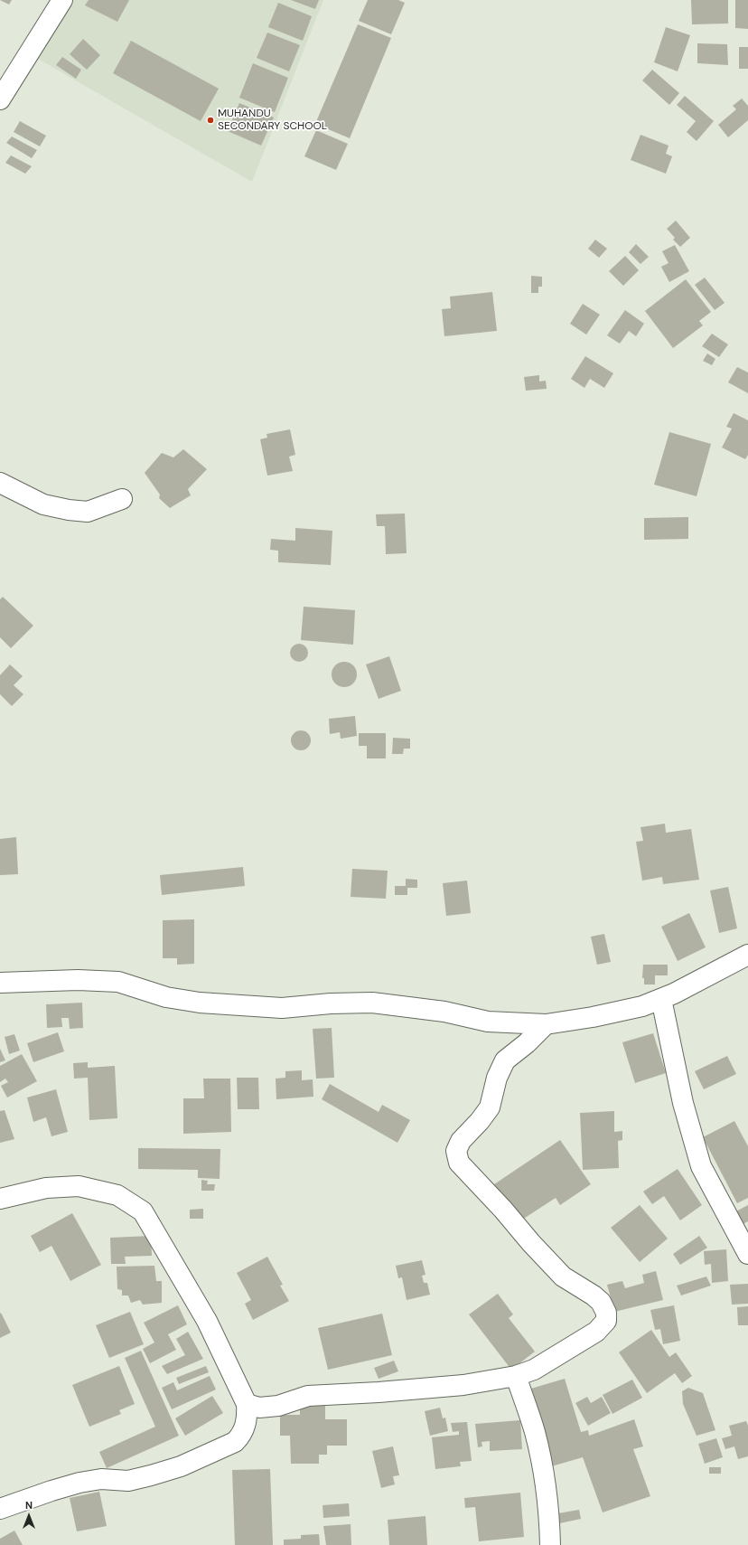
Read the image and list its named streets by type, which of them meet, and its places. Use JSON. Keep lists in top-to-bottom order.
{
  "places": ["MUHANDU SECONDARY SCHOOL"],
  "north": "top"
}
